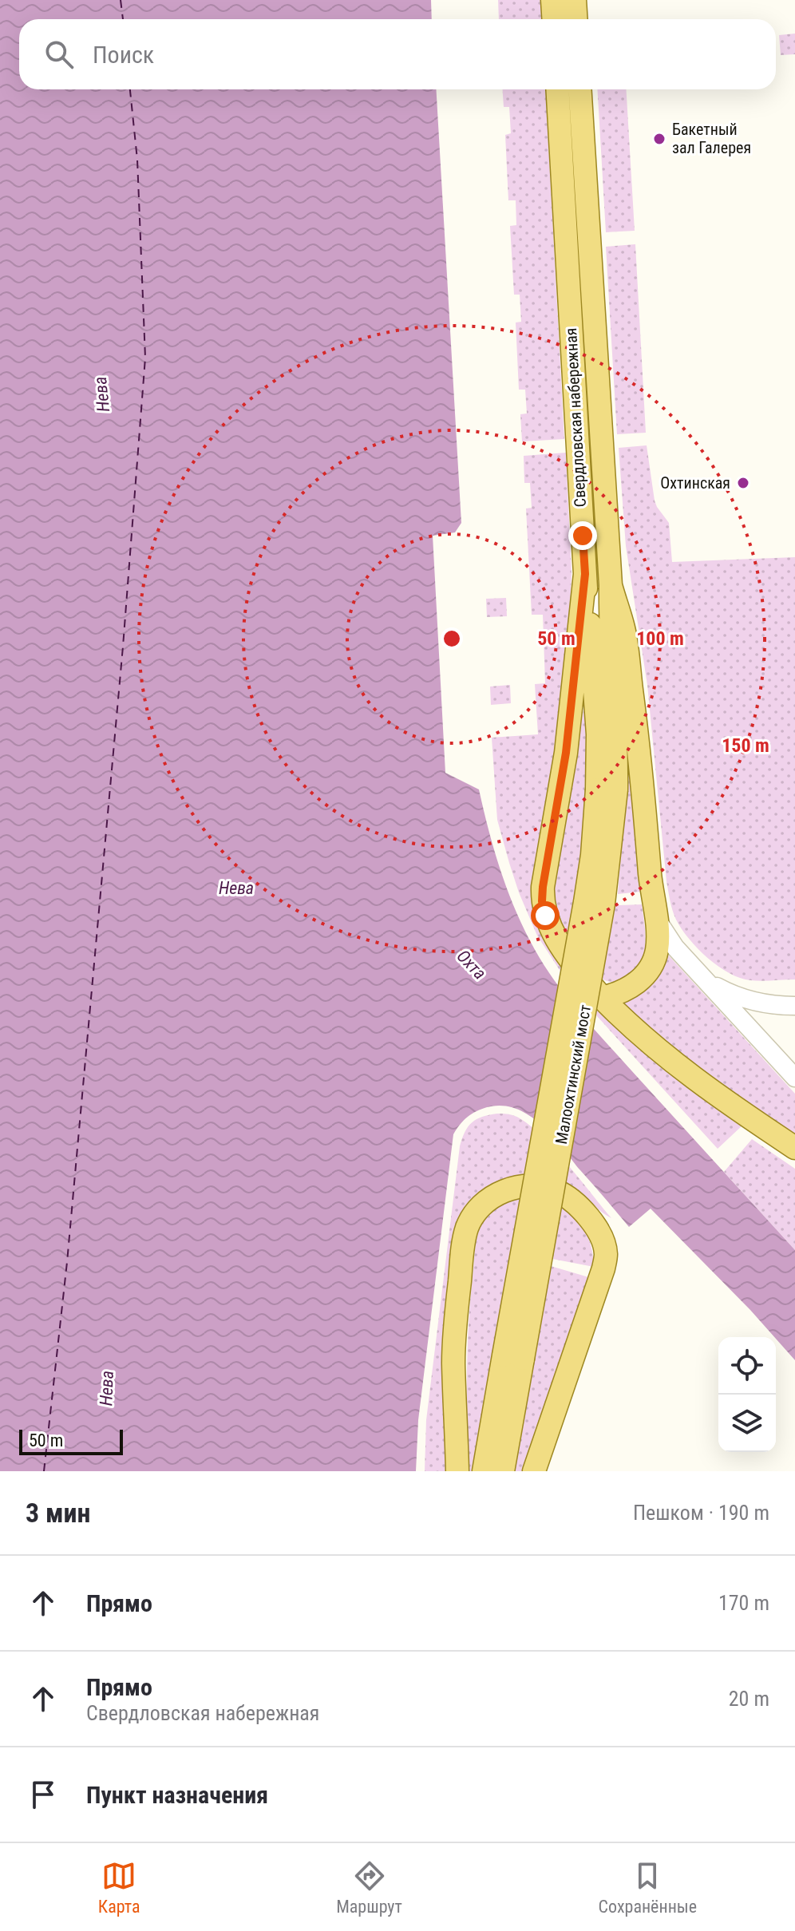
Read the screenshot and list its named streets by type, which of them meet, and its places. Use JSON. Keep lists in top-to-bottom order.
{
  "streets": {
    "main road": ["Свердловская набережная", "Малоохтинский мост"]
  },
  "crossings": [
    ["Свердловская набережная", "Малоохтинский мост"]
  ],
  "water": ["Нева", "Охта"],
  "places": ["Бакетный зал Галерея", "Охтинская"],
  "scale_bar": "50 m",
  "page": {
    "search": "Поиск",
    "scale": "50 m",
    "heading": ["3 мин", "Пешком · 190 m"],
    "list": [
      ["Прямо", "170 m"],
      ["Прямо", "Свердловская набережная", "20 m"],
      "Пункт назначения"
    ],
    "nav": ["Карта", "Маршрут", "Сохранённые"]
  },
  "rings": ["50 m", "100 m", "150 m"]
}
